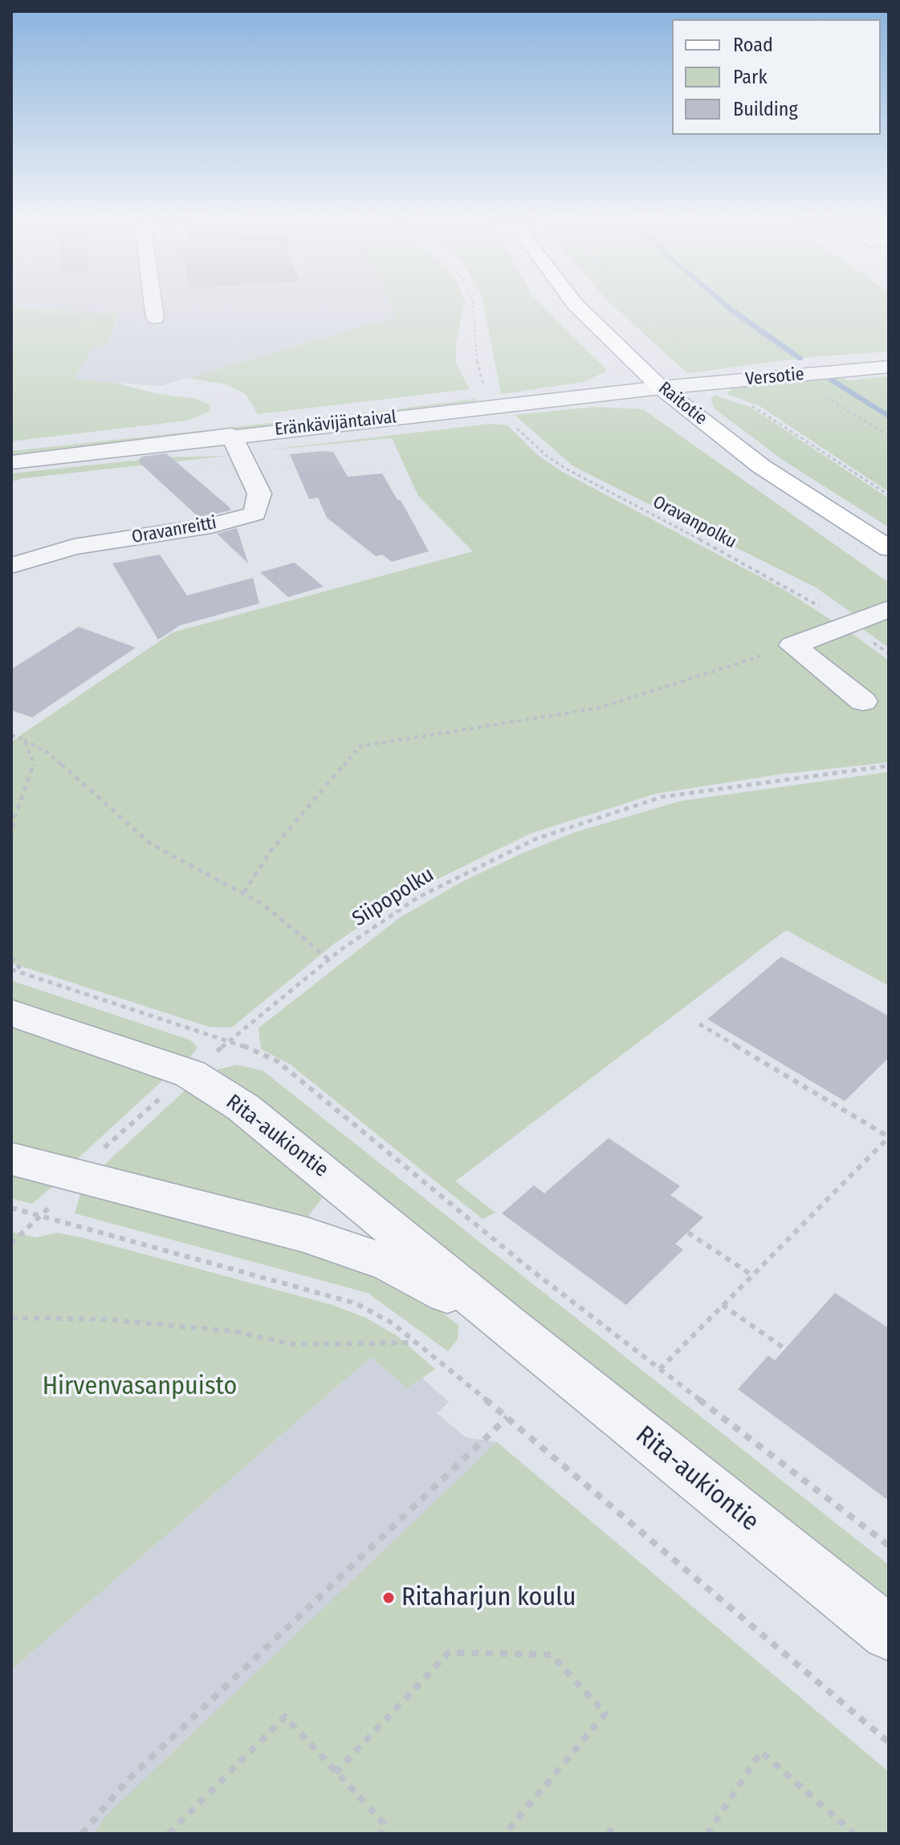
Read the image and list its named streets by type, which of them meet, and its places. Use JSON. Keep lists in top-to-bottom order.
{
  "streets": {
    "main road": ["Raitotie"],
    "street": [
      "Versotie",
      "Eränkävijäntaival",
      "Oravanreitti",
      "Rita-aukiontie"
    ],
    "path": ["Oravanpolku", "Siipopolku"]
  },
  "crossings": [
    ["Versotie", "Raitotie"],
    ["Versotie", "Eränkävijäntaival"],
    ["Raitotie", "Eränkävijäntaival"],
    ["Eränkävijäntaival", "Oravanpolku"],
    ["Eränkävijäntaival", "Oravanreitti"],
    ["Siipopolku", "Rita-aukiontie"]
  ],
  "parks": ["Hirvenvasanpuisto"],
  "places": ["Ritaharjun koulu"],
  "legend": ["Road", "Park", "Building"]
}
